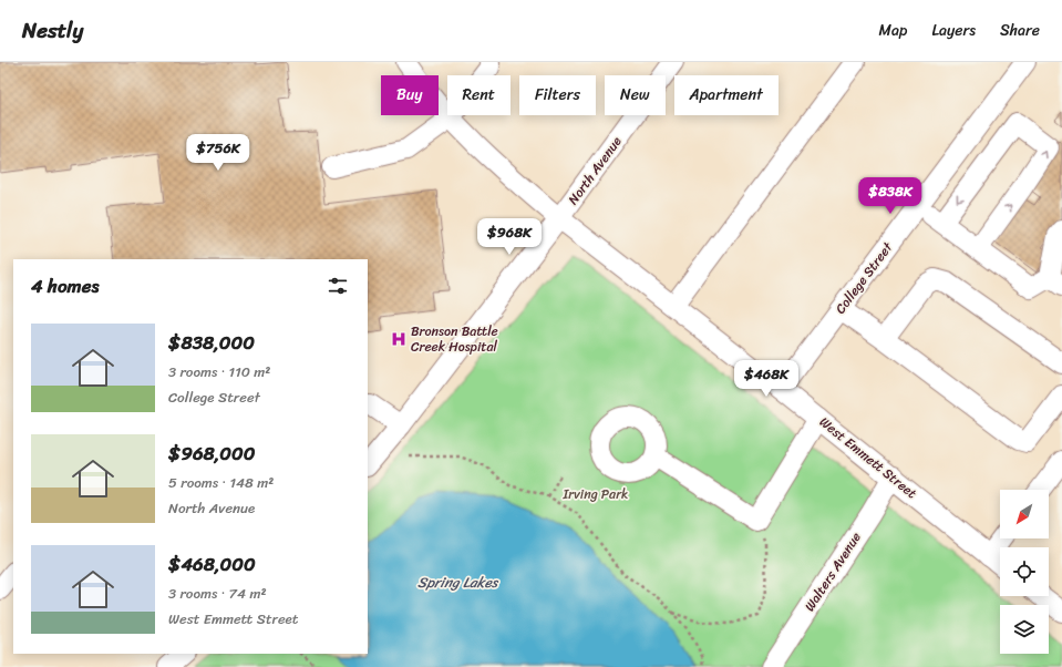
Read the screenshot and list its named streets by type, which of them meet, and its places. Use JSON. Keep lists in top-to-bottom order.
{
  "streets": {
    "street": [
      "North Avenue",
      "College Street",
      "West Emmett Street",
      "Walters Avenue"
    ]
  },
  "crossings": [
    ["North Avenue", "West Emmett Street"],
    ["College Street", "West Emmett Street"],
    ["West Emmett Street", "Walters Avenue"]
  ],
  "water": ["Spring Lakes"],
  "parks": ["Irving Park"],
  "places": {
    "hospital": ["Bronson Battle Creek Hospital"]
  },
  "north": "bottom left",
  "page": {
    "header": "Nestly",
    "nav": ["Map", "Layers", "Share"],
    "chip": [
      "Buy",
      "Rent",
      "Filters",
      "New",
      "Apartment"
    ],
    "price": [
      "$756K",
      "$838K",
      "$968K",
      "$468K"
    ],
    "heading": "4 homes",
    "list": [
      {
        "name": "$838,000",
        "note": "3 rooms · 110 m² · College Street"
      },
      {
        "name": "$968,000",
        "note": "5 rooms · 148 m² · North Avenue"
      },
      {
        "name": "$468,000",
        "note": "3 rooms · 74 m² · West Emmett Street"
      }
    ]
  }
}
